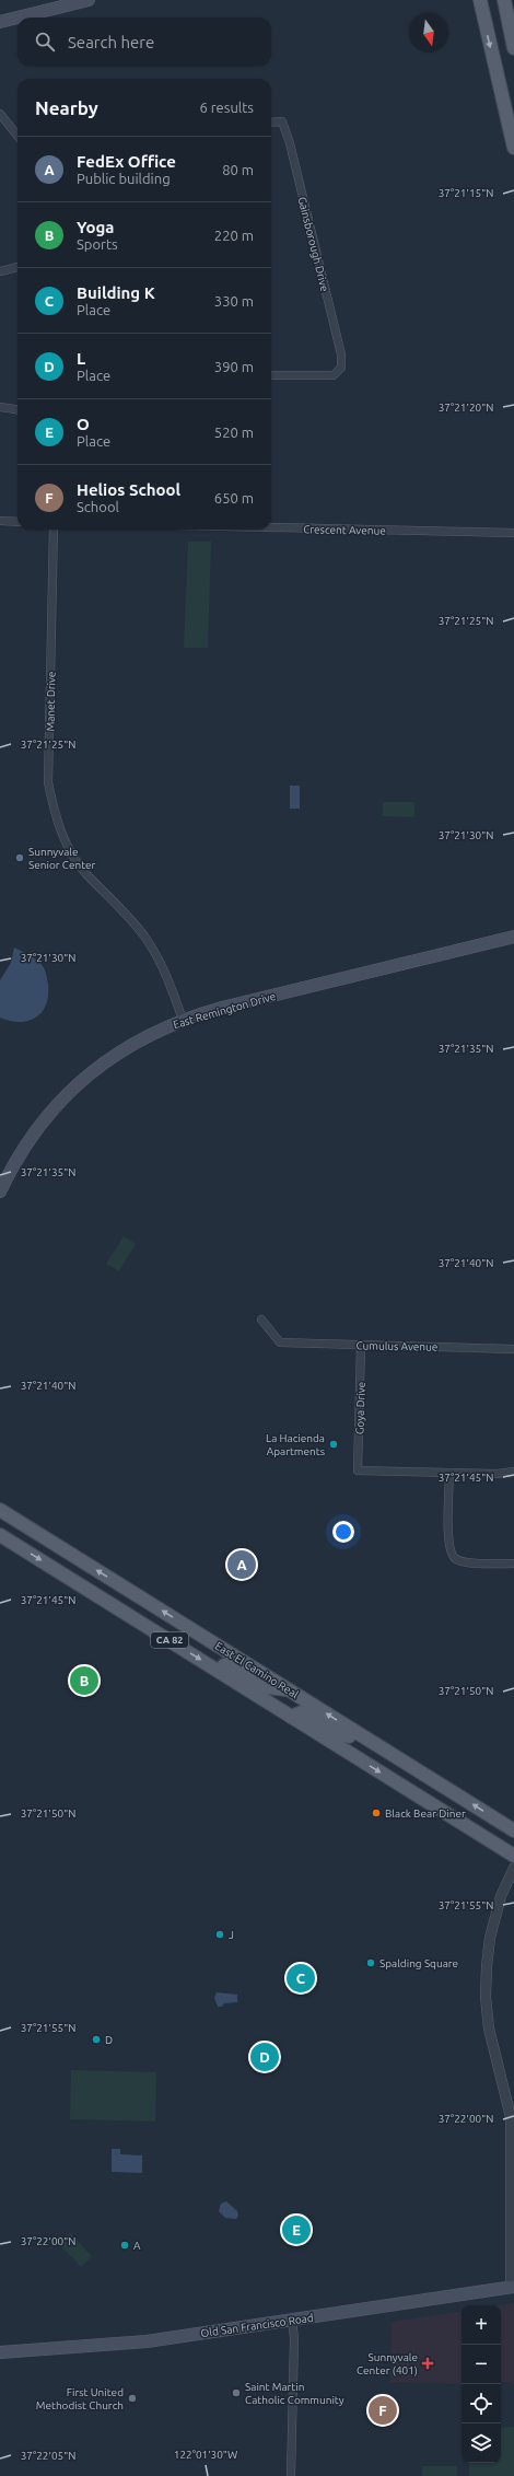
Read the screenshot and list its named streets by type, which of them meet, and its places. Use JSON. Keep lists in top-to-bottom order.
{
  "streets": {
    "main road": [
      "East Remington Drive",
      "CA 82",
      "East El Camino Real",
      "Old San Francisco Road"
    ],
    "street": [
      "Gainsborough Drive",
      "Crescent Avenue",
      "Manet Drive",
      "Cumulus Avenue",
      "Goya Drive"
    ]
  },
  "crossings": [
    ["Manet Drive", "East Remington Drive"],
    ["Cumulus Avenue", "Goya Drive"]
  ],
  "places": {
    "other": [
      "Sunnyvale Senior Center",
      "La Hacienda Apartments",
      "Black Bear Diner",
      "J",
      "Spalding Square",
      "D",
      "A",
      "Saint Martin Catholic Community",
      "First United Methodist Church"
    ],
    "health": ["Sunnyvale Center (401)"]
  },
  "north": "bottom",
  "page": {
    "search": "Search here",
    "heading": ["Nearby", "6 results"],
    "list": [
      {
        "mark": "A",
        "name": "FedEx Office",
        "note": "Public building",
        "value": "80 m"
      },
      {
        "mark": "B",
        "name": "Yoga",
        "note": "Sports",
        "value": "220 m"
      },
      {
        "mark": "C",
        "name": "Building K",
        "note": "Place",
        "value": "330 m"
      },
      {
        "mark": "D",
        "name": "L",
        "note": "Place",
        "value": "390 m"
      },
      {
        "mark": "E",
        "name": "O",
        "note": "Place",
        "value": "520 m"
      },
      {
        "mark": "F",
        "name": "Helios School",
        "note": "School",
        "value": "650 m"
      }
    ],
    "pins": [
      "A",
      "B",
      "C",
      "D",
      "E",
      "F"
    ],
    "map_buttons": ["+", "−"]
  },
  "coordinates": [
    "37°21'15\"N",
    "37°21'20\"N",
    "37°21'25\"N",
    "37°21'30\"N",
    "37°21'35\"N",
    "37°21'40\"N",
    "37°21'45\"N",
    "37°21'50\"N",
    "37°21'55\"N",
    "37°22'00\"N",
    "122°01'30\"W",
    "37°22'05\"N"
  ]
}
